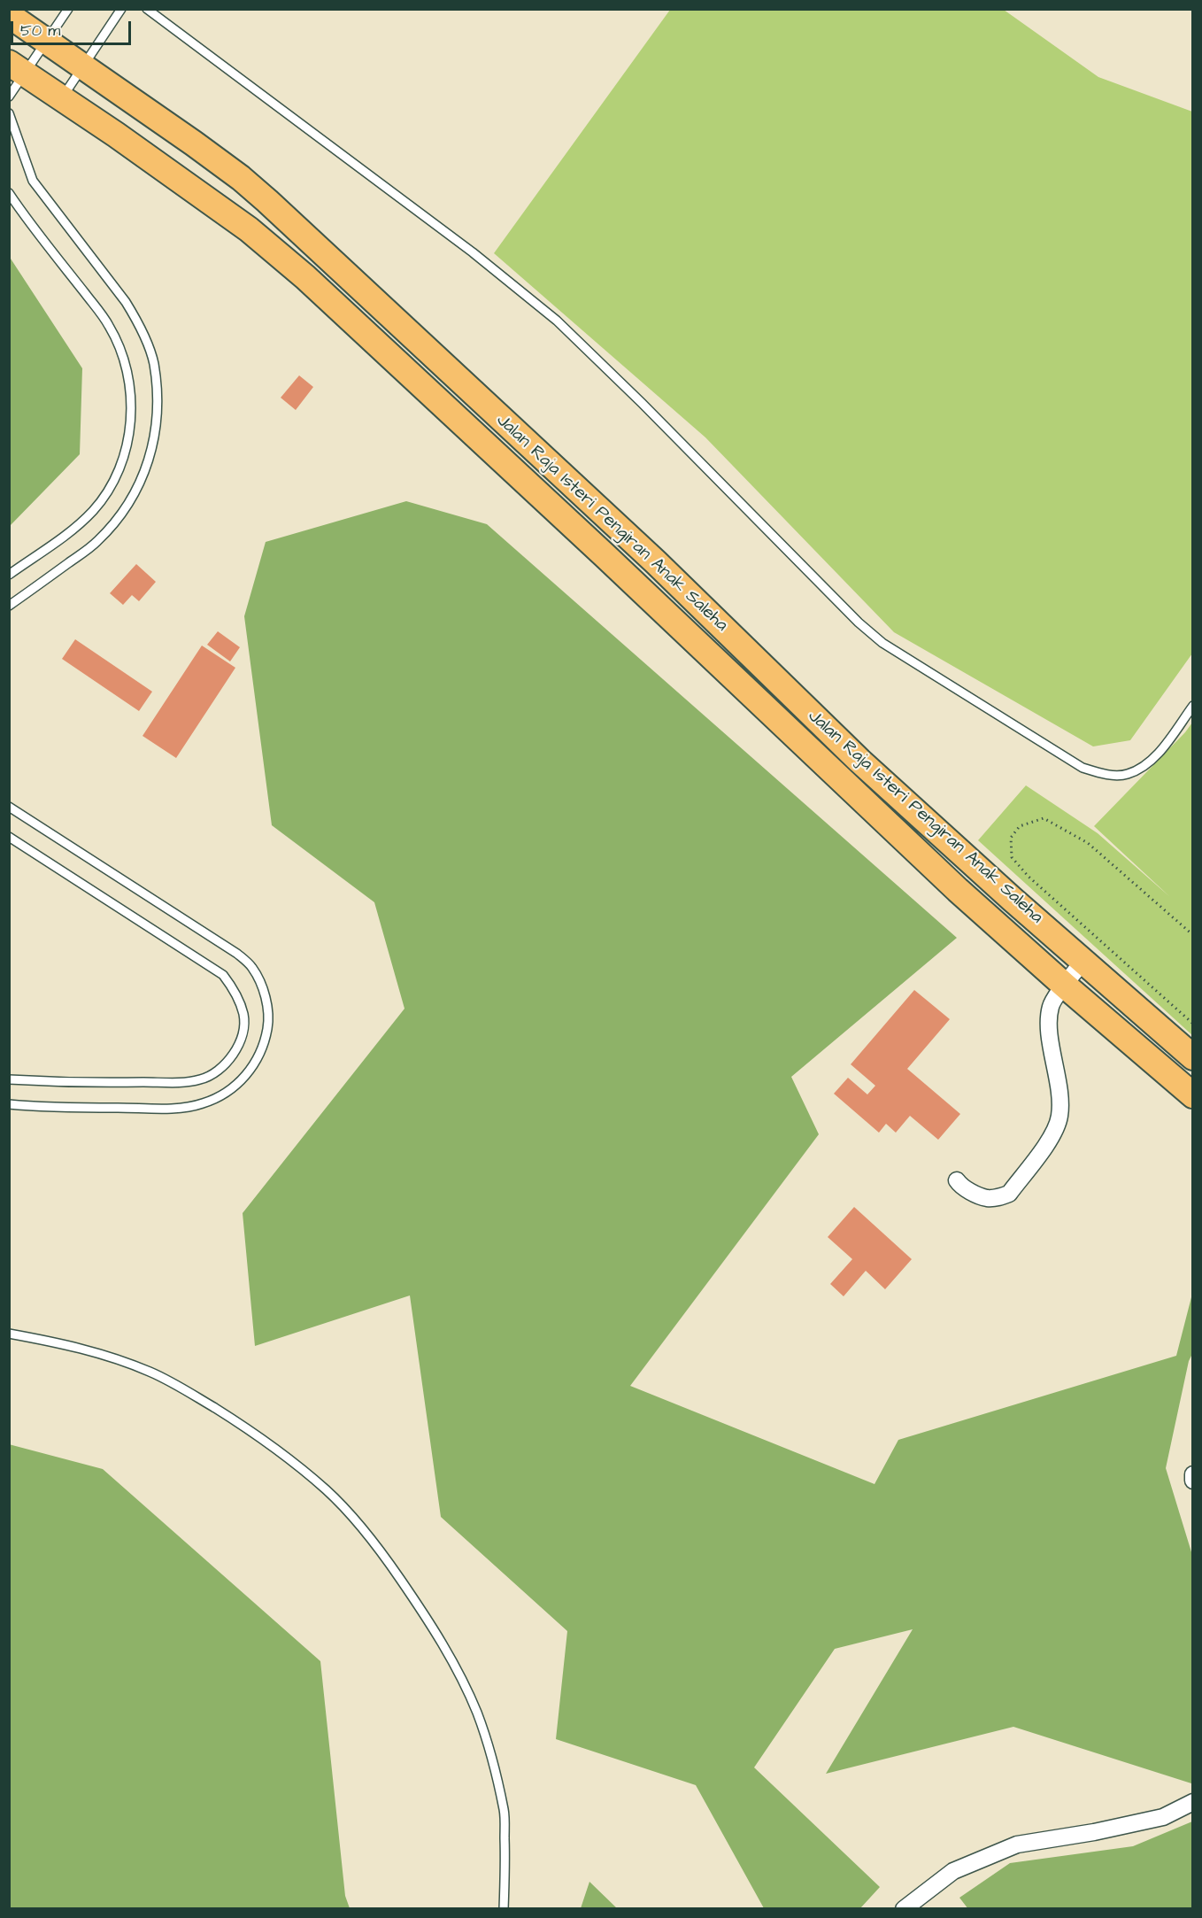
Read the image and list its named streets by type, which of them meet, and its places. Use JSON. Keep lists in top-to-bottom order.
{
  "streets": {
    "main road": ["Jalan Raja Isteri Pengiran Anak Saleha"]
  },
  "scale_bar": "50 m"
}
